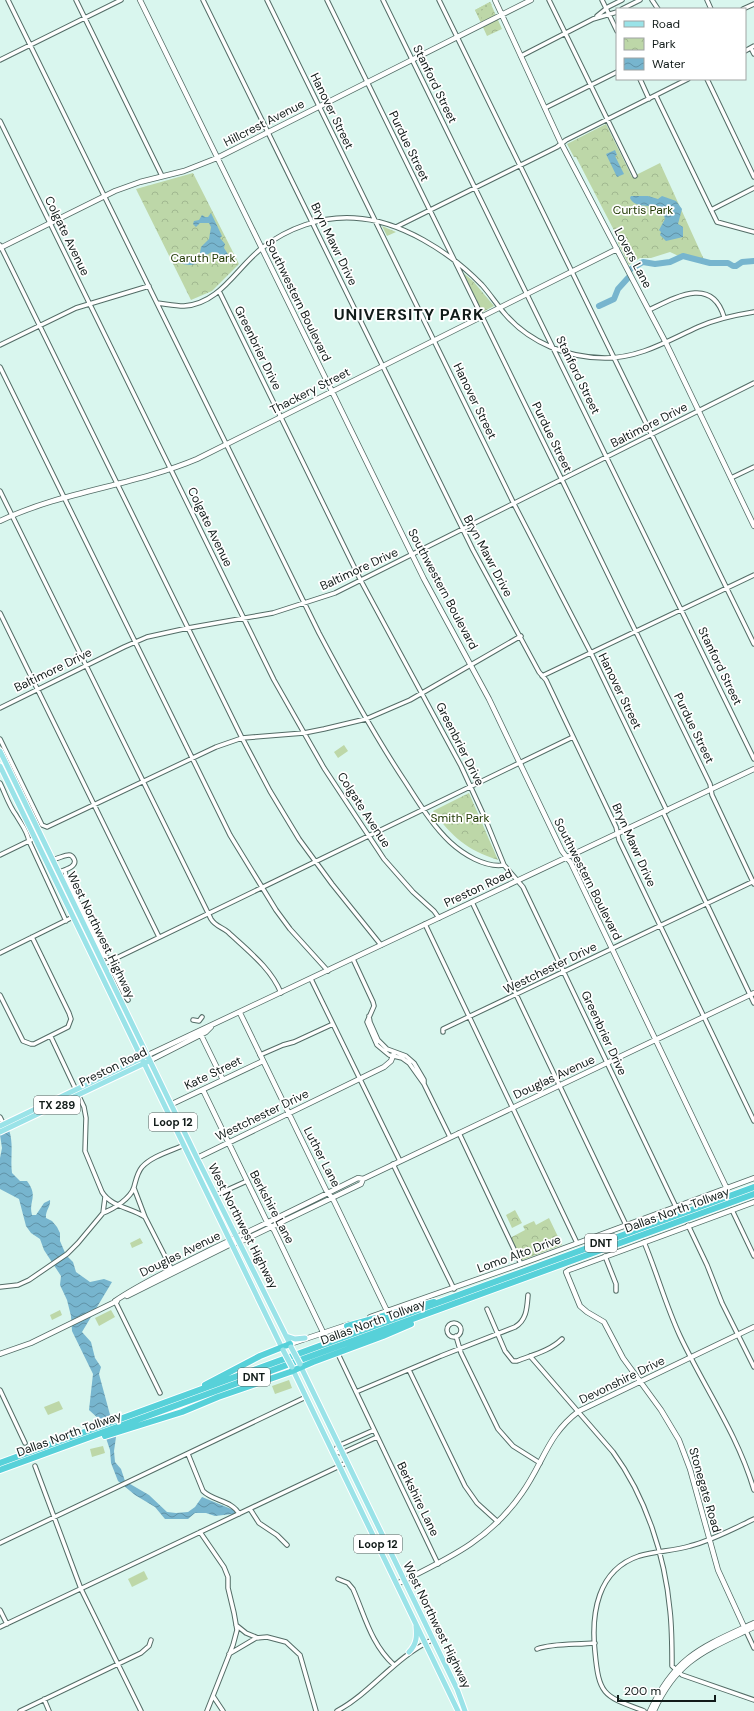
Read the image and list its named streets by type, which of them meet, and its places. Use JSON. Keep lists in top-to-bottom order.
{
  "streets": {
    "highway": ["Dallas North Tollway", "DNT"],
    "main road": [
      "Preston Road",
      "West Northwest Highway",
      "TX 289",
      "Loop 12"
    ],
    "street": [
      "Stanford Street",
      "Hanover Street",
      "Hillcrest Avenue",
      "Purdue Street",
      "Colgate Avenue",
      "Bryn Mawr Drive",
      "Lovers Lane",
      "Southwestern Boulevard",
      "Greenbrier Drive",
      "Thackery Street",
      "Baltimore Drive",
      "Westchester Drive",
      "Kate Street",
      "Douglas Avenue",
      "Luther Lane",
      "Berkshire Lane",
      "Lomo Alto Drive",
      "Devonshire Drive",
      "Stonegate Road"
    ]
  },
  "crossings": [
    ["Stanford Street", "Hillcrest Avenue"],
    ["Stanford Street", "Thackery Street"],
    ["Stanford Street", "Baltimore Drive"],
    ["Hanover Street", "Hillcrest Avenue"],
    ["Hanover Street", "Thackery Street"],
    ["Hanover Street", "Baltimore Drive"],
    ["Hanover Street", "Preston Road"],
    ["Hanover Street", "Westchester Drive"],
    ["Hanover Street", "Douglas Avenue"],
    ["Hillcrest Avenue", "Purdue Street"],
    ["Hillcrest Avenue", "Colgate Avenue"],
    ["Hillcrest Avenue", "Bryn Mawr Drive"],
    ["Hillcrest Avenue", "Lovers Lane"],
    ["Hillcrest Avenue", "Southwestern Boulevard"],
    ["Purdue Street", "Thackery Street"],
    ["Purdue Street", "Baltimore Drive"],
    ["Purdue Street", "Preston Road"],
    ["Purdue Street", "Westchester Drive"],
    ["Colgate Avenue", "Thackery Street"],
    ["Colgate Avenue", "Baltimore Drive"],
    ["Colgate Avenue", "Preston Road"],
    ["Bryn Mawr Drive", "Thackery Street"],
    ["Bryn Mawr Drive", "Baltimore Drive"],
    ["Bryn Mawr Drive", "Preston Road"],
    ["Bryn Mawr Drive", "Westchester Drive"],
    ["Bryn Mawr Drive", "Douglas Avenue"],
    ["Lovers Lane", "Thackery Street"],
    ["Lovers Lane", "Baltimore Drive"],
    ["Southwestern Boulevard", "Thackery Street"],
    ["Southwestern Boulevard", "Baltimore Drive"],
    ["Southwestern Boulevard", "Preston Road"],
    ["Southwestern Boulevard", "Westchester Drive"],
    ["Southwestern Boulevard", "Douglas Avenue"],
    ["Southwestern Boulevard", "Lomo Alto Drive"],
    ["Greenbrier Drive", "Thackery Street"],
    ["Greenbrier Drive", "Baltimore Drive"],
    ["Greenbrier Drive", "Preston Road"],
    ["Greenbrier Drive", "Westchester Drive"],
    ["Greenbrier Drive", "Douglas Avenue"],
    ["Greenbrier Drive", "Lomo Alto Drive"],
    ["Preston Road", "West Northwest Highway"],
    ["Preston Road", "Luther Lane"],
    ["West Northwest Highway", "Westchester Drive"],
    ["West Northwest Highway", "Kate Street"],
    ["West Northwest Highway", "Douglas Avenue"],
    ["West Northwest Highway", "Lomo Alto Drive"],
    ["West Northwest Highway", "Devonshire Drive"],
    ["Westchester Drive", "Luther Lane"],
    ["Westchester Drive", "Berkshire Lane"],
    ["Kate Street", "Luther Lane"],
    ["Kate Street", "Berkshire Lane"],
    ["Douglas Avenue", "Luther Lane"],
    ["Douglas Avenue", "Berkshire Lane"],
    ["Luther Lane", "Lomo Alto Drive"],
    ["Berkshire Lane", "Lomo Alto Drive"],
    ["Berkshire Lane", "Devonshire Drive"],
    ["Devonshire Drive", "Stonegate Road"]
  ],
  "districts": ["UNIVERSITY PARK"],
  "parks": ["Curtis Park", "Caruth Park", "Smith Park"],
  "legend": ["Road", "Park", "Water"],
  "scale_bar": "200 m"
}
